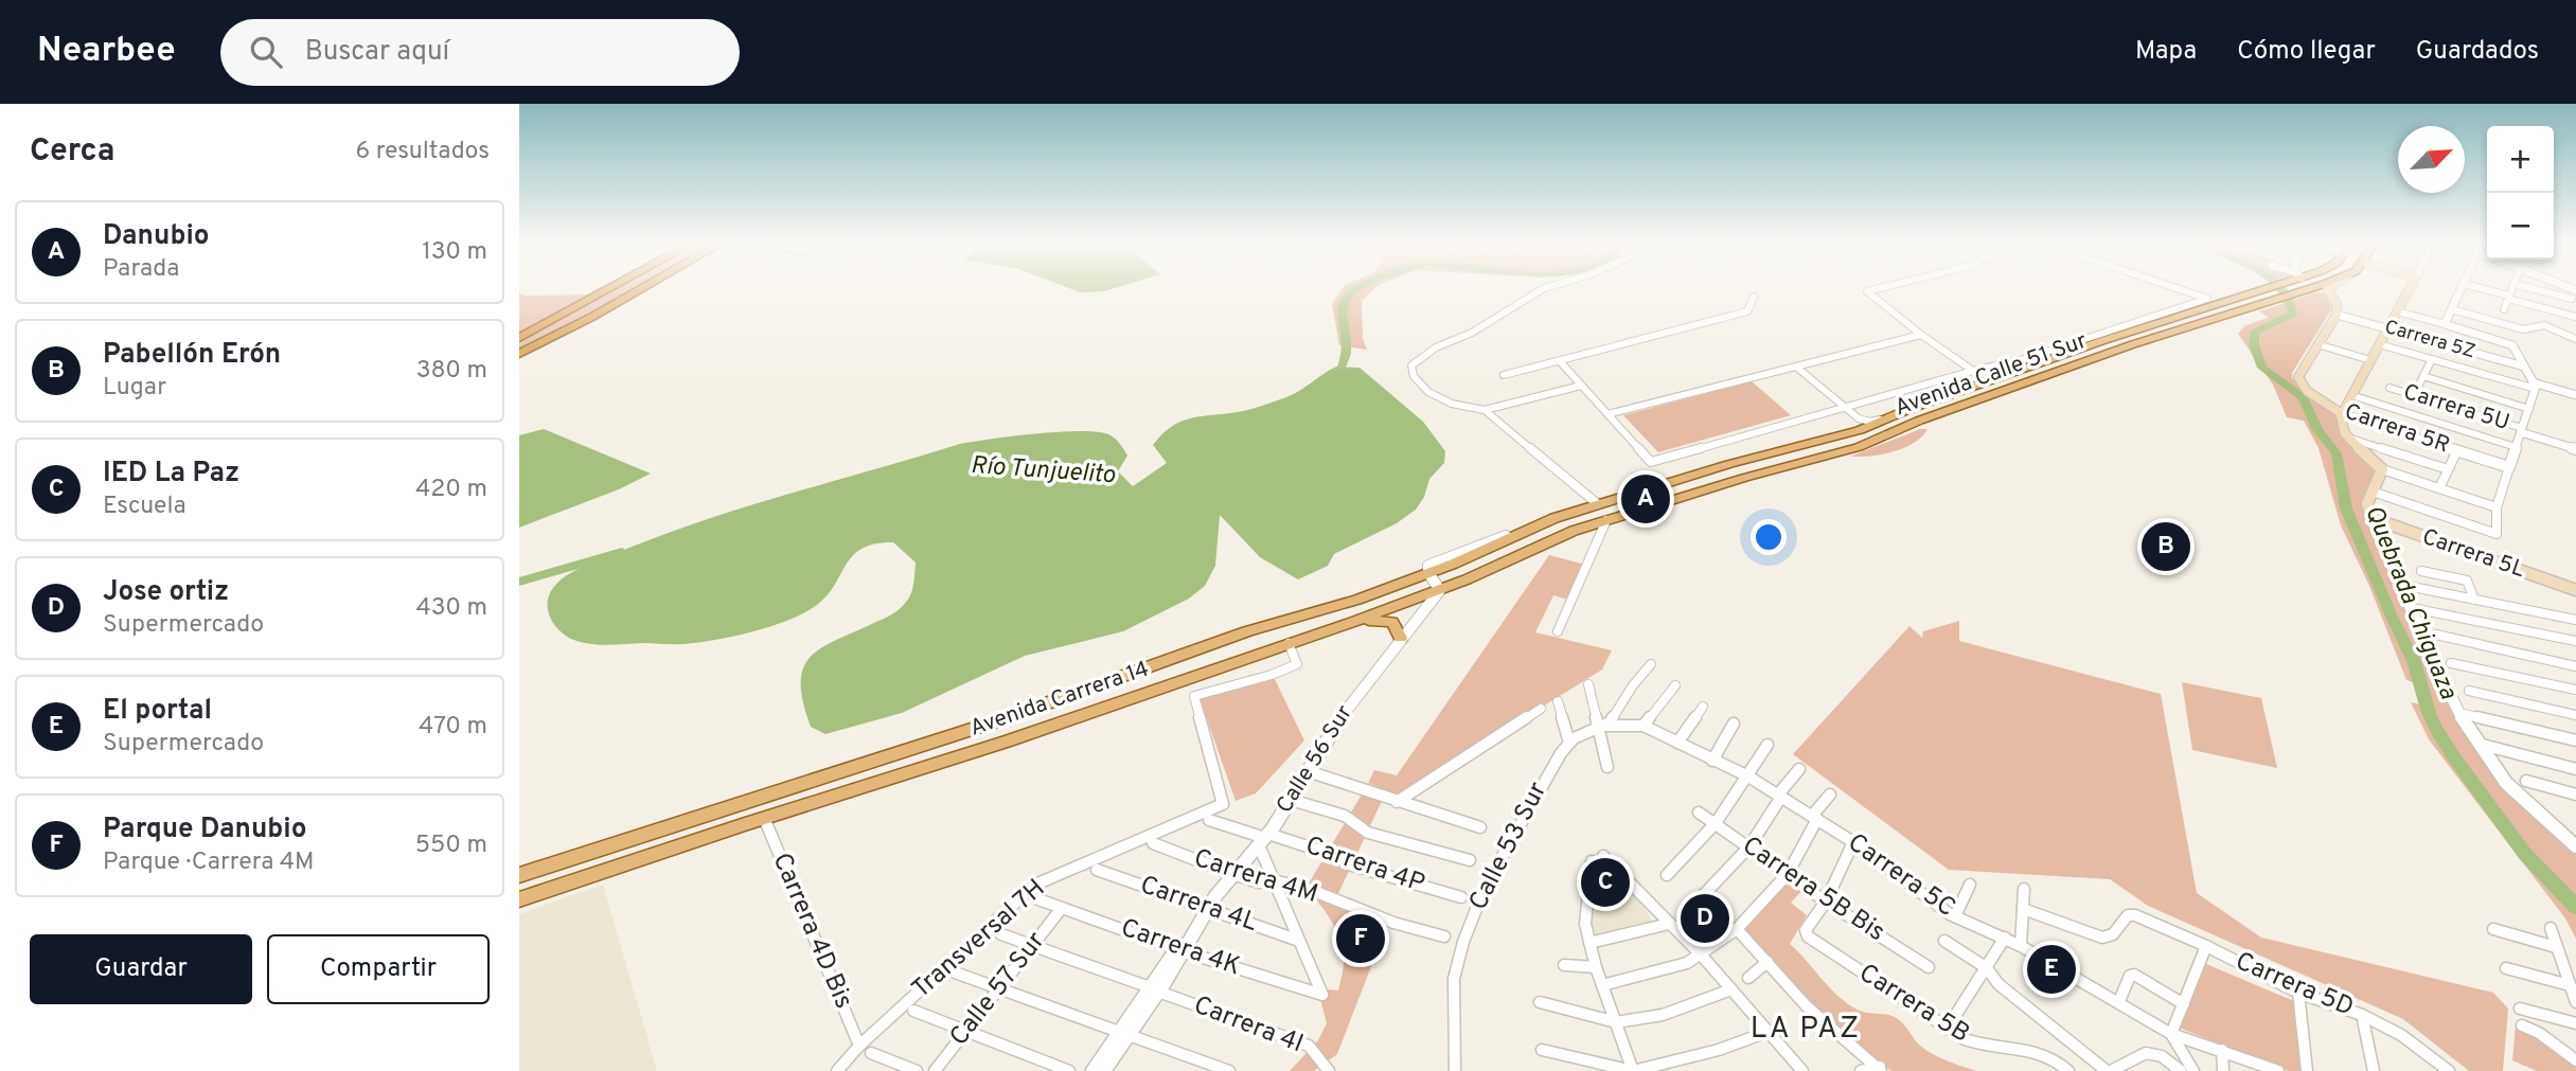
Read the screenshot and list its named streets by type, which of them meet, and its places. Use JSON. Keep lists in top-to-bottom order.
{
  "streets": {
    "main road": [
      "Avenida Calle 51 Sur",
      "Carrera 5R",
      "Carrera 5L",
      "Avenida Carrera 14"
    ],
    "street": [
      "Carrera 5Z",
      "Carrera 5U",
      "Calle 56 Sur",
      "Calle 53 Sur",
      "Carrera 4P",
      "Carrera 5C",
      "Carrera 4M",
      "Carrera 5B Bis",
      "Carrera 4L",
      "Carrera 4D Bis",
      "Transversal 7H",
      "Carrera 4K",
      "Carrera 5D",
      "Calle 57 Sur",
      "Carrera 5B",
      "Carrera 4I"
    ]
  },
  "crossings": [
    ["Avenida Calle 51 Sur", "Avenida Carrera 14"],
    ["Avenida Carrera 14", "Calle 56 Sur"],
    ["Avenida Carrera 14", "Carrera 4D Bis"],
    ["Calle 56 Sur", "Carrera 4P"],
    ["Calle 56 Sur", "Carrera 4M"],
    ["Calle 56 Sur", "Carrera 4L"],
    ["Calle 56 Sur", "Carrera 4K"],
    ["Calle 56 Sur", "Carrera 4I"],
    ["Calle 53 Sur", "Carrera 5C"],
    ["Carrera 5B Bis", "Carrera 5B"],
    ["Carrera 4L", "Carrera 4K"],
    ["Carrera 4D Bis", "Transversal 7H"],
    ["Carrera 4K", "Calle 57 Sur"],
    ["Calle 57 Sur", "Carrera 4I"]
  ],
  "districts": ["LA PAZ"],
  "water": ["Río Tunjuelito", "Quebrada Chiguaza"],
  "north": "top right",
  "page": {
    "header": "Nearbee",
    "search": "Buscar aquí",
    "nav": ["Mapa", "Cómo llegar", "Guardados"],
    "heading": ["Cerca", "6 resultados"],
    "map_buttons": ["+", "−"],
    "list": [
      {
        "mark": "A",
        "name": "Danubio",
        "note": "Parada",
        "value": "130 m"
      },
      {
        "mark": "B",
        "name": "Pabellón Erón",
        "note": "Lugar",
        "value": "380 m"
      },
      {
        "mark": "C",
        "name": "IED La Paz",
        "note": "Escuela",
        "value": "420 m"
      },
      {
        "mark": "D",
        "name": "Jose ortiz",
        "note": "Supermercado",
        "value": "430 m"
      },
      {
        "mark": "E",
        "name": "El portal",
        "note": "Supermercado",
        "value": "470 m"
      },
      {
        "mark": "F",
        "name": "Parque Danubio",
        "note": "Parque · Carrera 4M",
        "value": "550 m"
      }
    ],
    "pins": [
      "A",
      "B",
      "C",
      "D",
      "F",
      "E"
    ],
    "buttons": ["Guardar", "Compartir"]
  }
}
